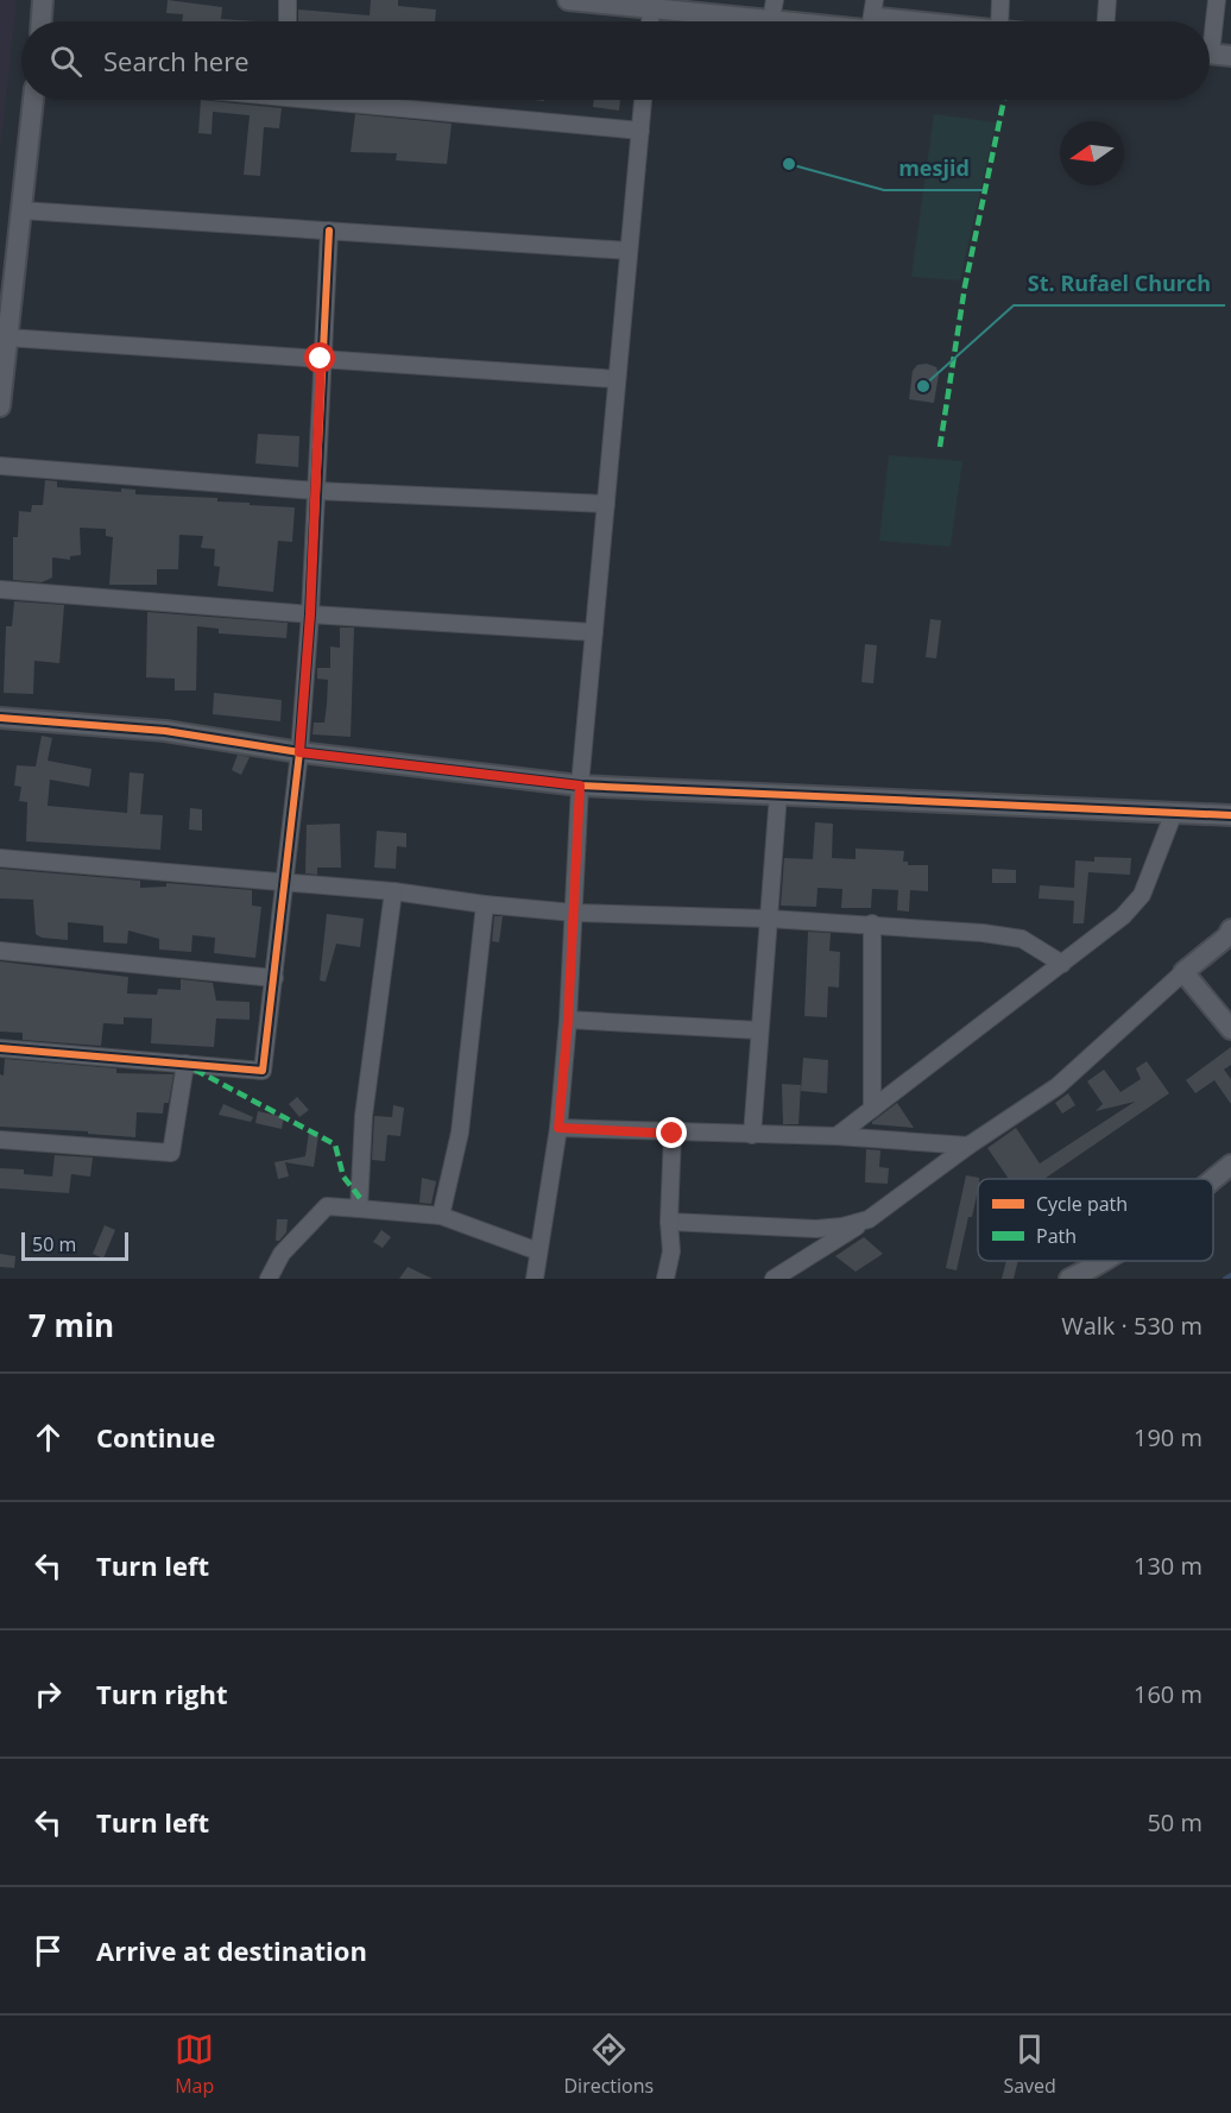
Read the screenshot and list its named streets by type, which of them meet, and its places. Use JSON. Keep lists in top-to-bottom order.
{
  "places": ["mesjid", "St. Rufael Church"],
  "legend": ["Cycle path", "Path"],
  "scale_bar": "50 m",
  "north": "left",
  "page": {
    "search": "Search here",
    "scale": "50 m",
    "heading": ["7 min", "Walk · 530 m"],
    "list": [
      ["Continue", "190 m"],
      ["Turn left", "130 m"],
      ["Turn right", "160 m"],
      ["Turn left", "50 m"],
      "Arrive at destination"
    ],
    "nav": ["Map", "Directions", "Saved"]
  }
}
